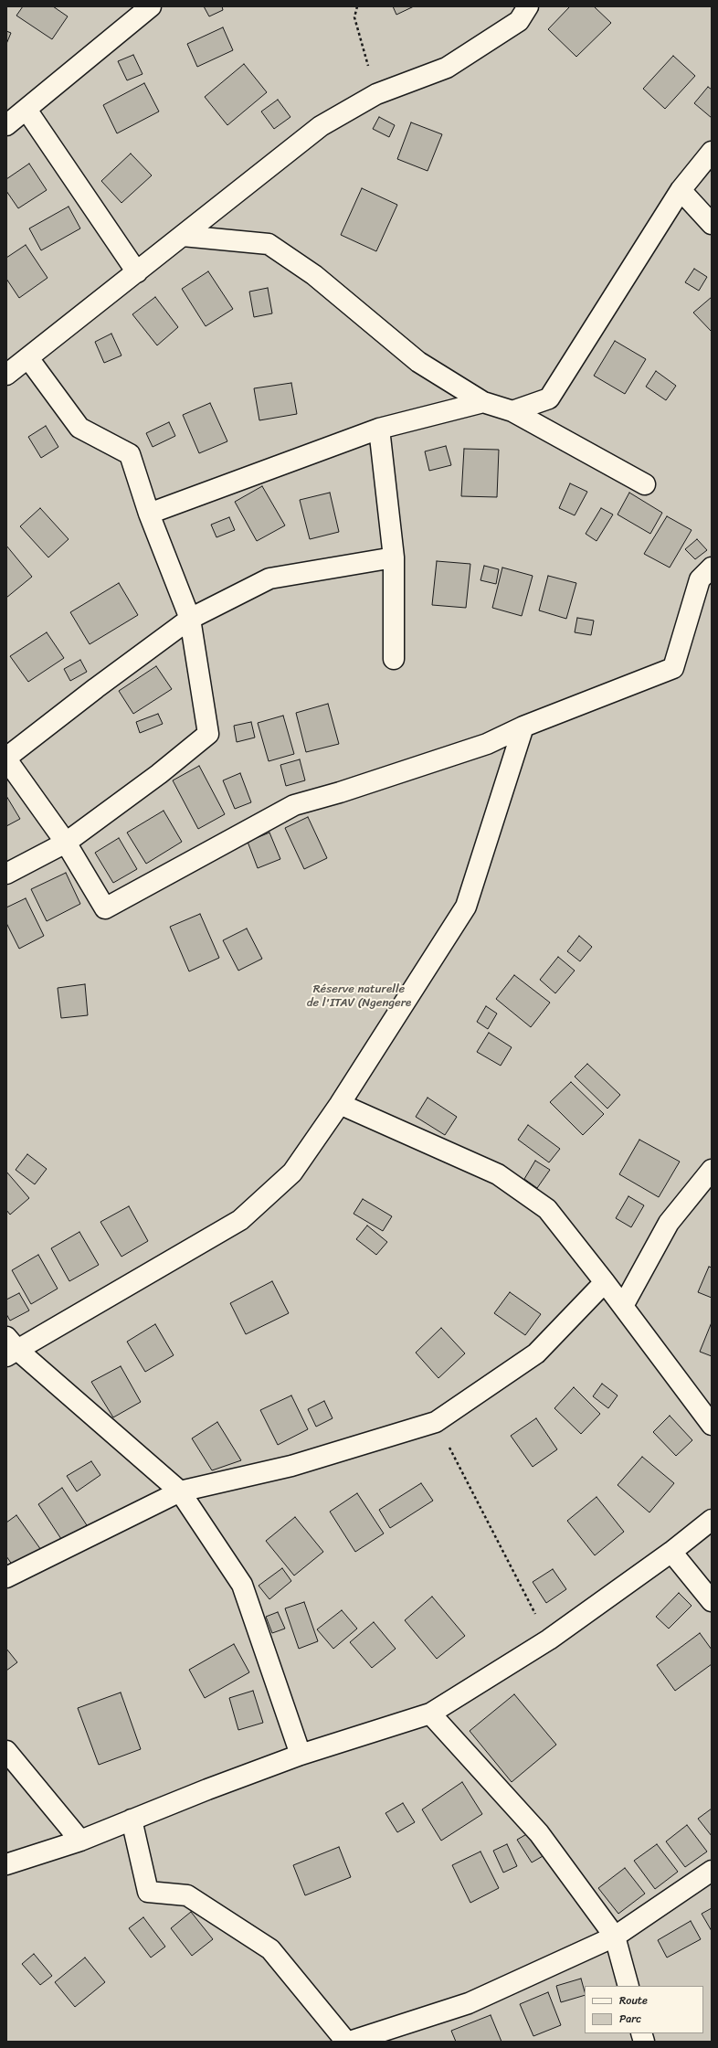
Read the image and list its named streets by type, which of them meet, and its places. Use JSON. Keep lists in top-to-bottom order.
{
  "parks": ["Réserve naturelle de l'ITAV (Ngengere"],
  "legend": ["Route", "Parc"]
}
